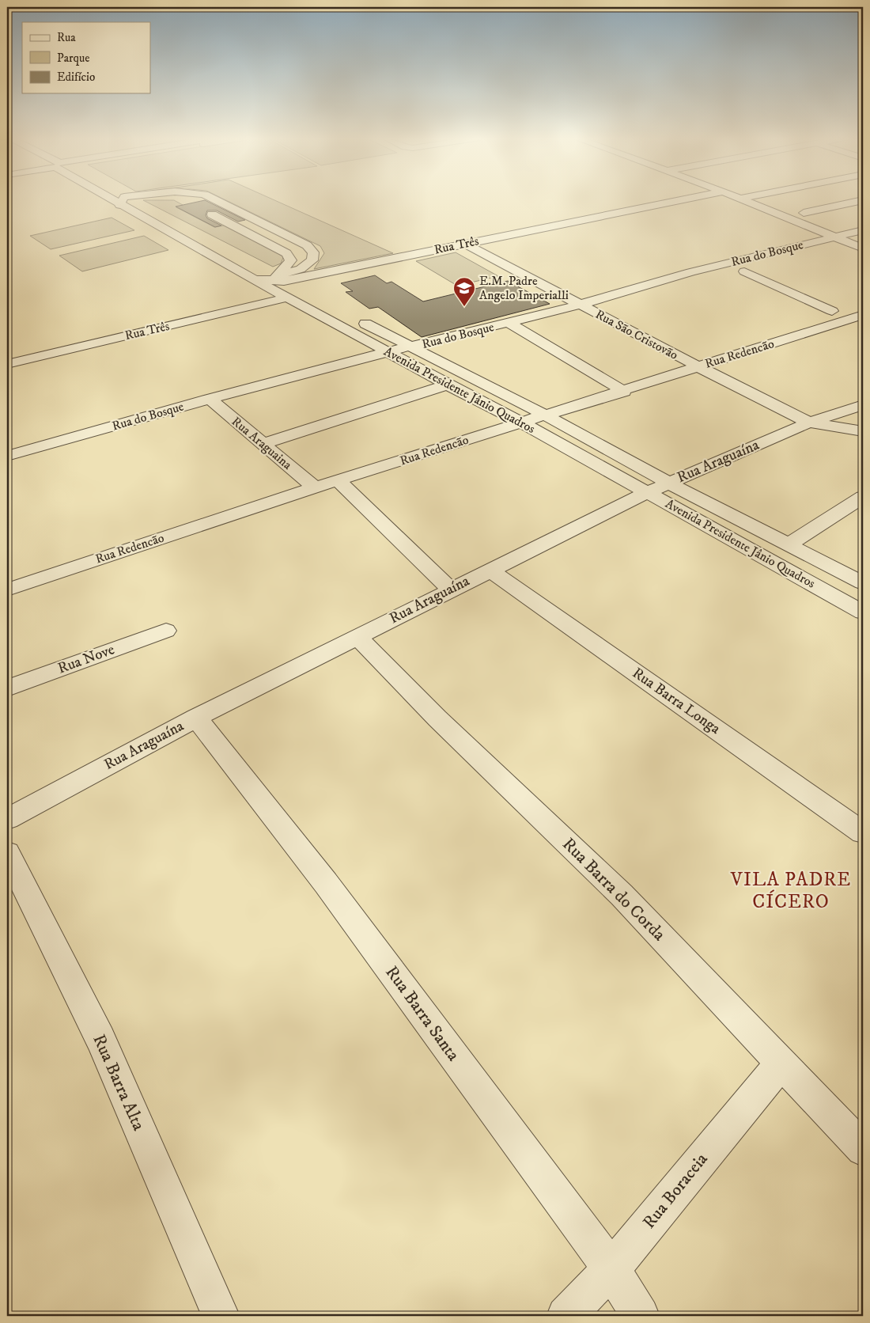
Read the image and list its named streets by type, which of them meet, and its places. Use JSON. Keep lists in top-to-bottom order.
{
  "streets": {
    "street": [
      "Rua Três",
      "Rua do Bosque",
      "Rua São Cristovão",
      "Rua Redencão",
      "Avenida Presidente Jânio Quadros",
      "Rua Araguaina",
      "Rua Araguaína",
      "Rua Nove",
      "Rua Barra Longa",
      "Rua Barra do Corda",
      "Rua Barra Santa",
      "Rua Barra Alta",
      "Rua Boraceia"
    ]
  },
  "crossings": [
    ["Rua Três", "Rua São Cristovão"],
    ["Rua Três", "Avenida Presidente Jânio Quadros"],
    ["Rua do Bosque", "Rua São Cristovão"],
    ["Rua do Bosque", "Avenida Presidente Jânio Quadros"],
    ["Rua do Bosque", "Rua Araguaina"],
    ["Rua São Cristovão", "Rua Redencão"],
    ["Rua São Cristovão", "Rua Araguaína"],
    ["Rua Redencão", "Avenida Presidente Jânio Quadros"],
    ["Rua Redencão", "Rua Araguaina"],
    ["Avenida Presidente Jânio Quadros", "Rua Araguaína"],
    ["Rua Araguaína", "Rua Barra Longa"],
    ["Rua Araguaína", "Rua Barra do Corda"],
    ["Rua Araguaína", "Rua Barra Santa"],
    ["Rua Barra do Corda", "Rua Boraceia"],
    ["Rua Barra Santa", "Rua Boraceia"]
  ],
  "districts": ["VILA PADRE CÍCERO"],
  "places": {
    "school or university": ["E.M. Padre Angelo Imperialli"]
  },
  "legend": ["Rua", "Parque", "Edifício"]
}
